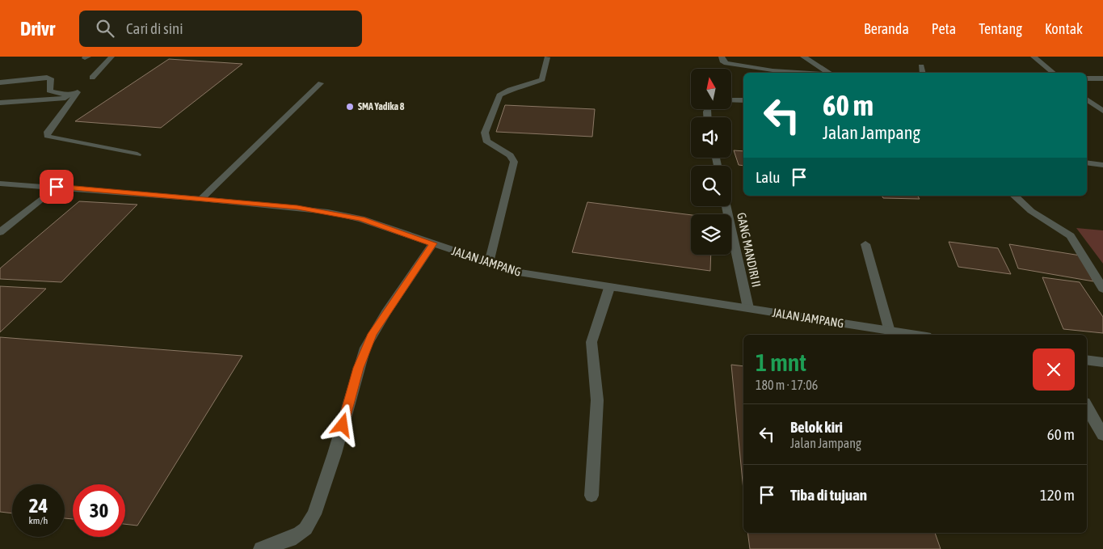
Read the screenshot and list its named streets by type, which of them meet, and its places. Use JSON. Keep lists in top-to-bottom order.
{
  "streets": {
    "street": ["GANG MANDIRI II", "JALAN JAMPANG"]
  },
  "crossings": [
    ["GANG MANDIRI II", "JALAN JAMPANG"]
  ],
  "places": ["SMA Yadika 8"],
  "north": "top",
  "page": {
    "header": "Drivr",
    "search": "Cari di sini",
    "nav": [
      "Beranda",
      "Peta",
      "Tentang",
      "Kontak"
    ],
    "turn": ["60 m", "Jalan Jampang"],
    "then": "Lalu",
    "heading": ["1 mnt", "180 m · 17:06"],
    "list": [
      {
        "name": "Belok kiri",
        "note": "Jalan Jampang",
        "value": "60 m"
      },
      {
        "name": "Tiba di tujuan",
        "value": "120 m"
      }
    ],
    "speed": "24 km/h",
    "limit": "30"
  }
}
